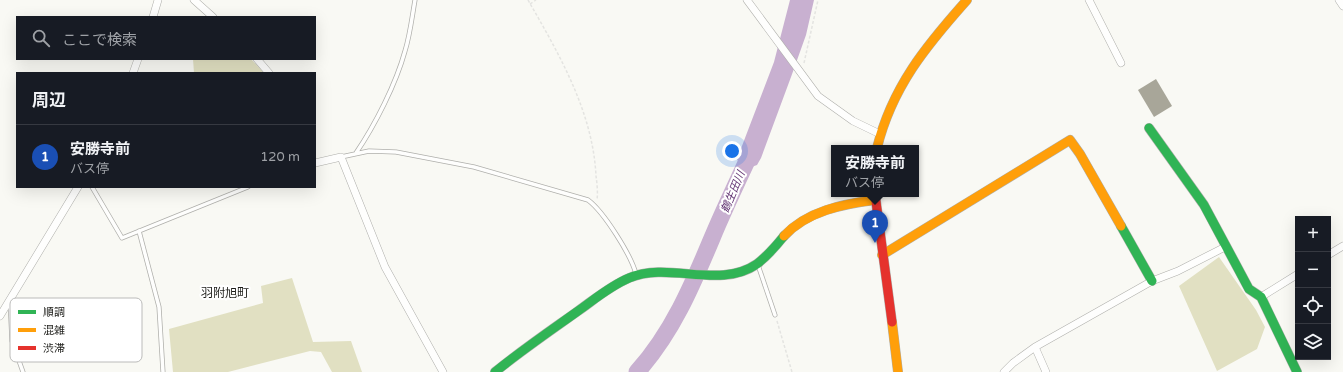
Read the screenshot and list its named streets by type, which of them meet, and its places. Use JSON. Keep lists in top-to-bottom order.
{
  "districts": ["羽附旭町"],
  "water": ["鶴生田川"],
  "legend": ["順調", "混雑", "渋滞"],
  "page": {
    "search": "ここで検索",
    "heading": "周辺",
    "list": [
      {
        "mark": "1",
        "name": "安勝寺前",
        "note": "バス停",
        "value": "120 m"
      }
    ],
    "popup": ["安勝寺前", "バス停"],
    "pins": "1",
    "map_buttons": ["+", "−"]
  }
}
